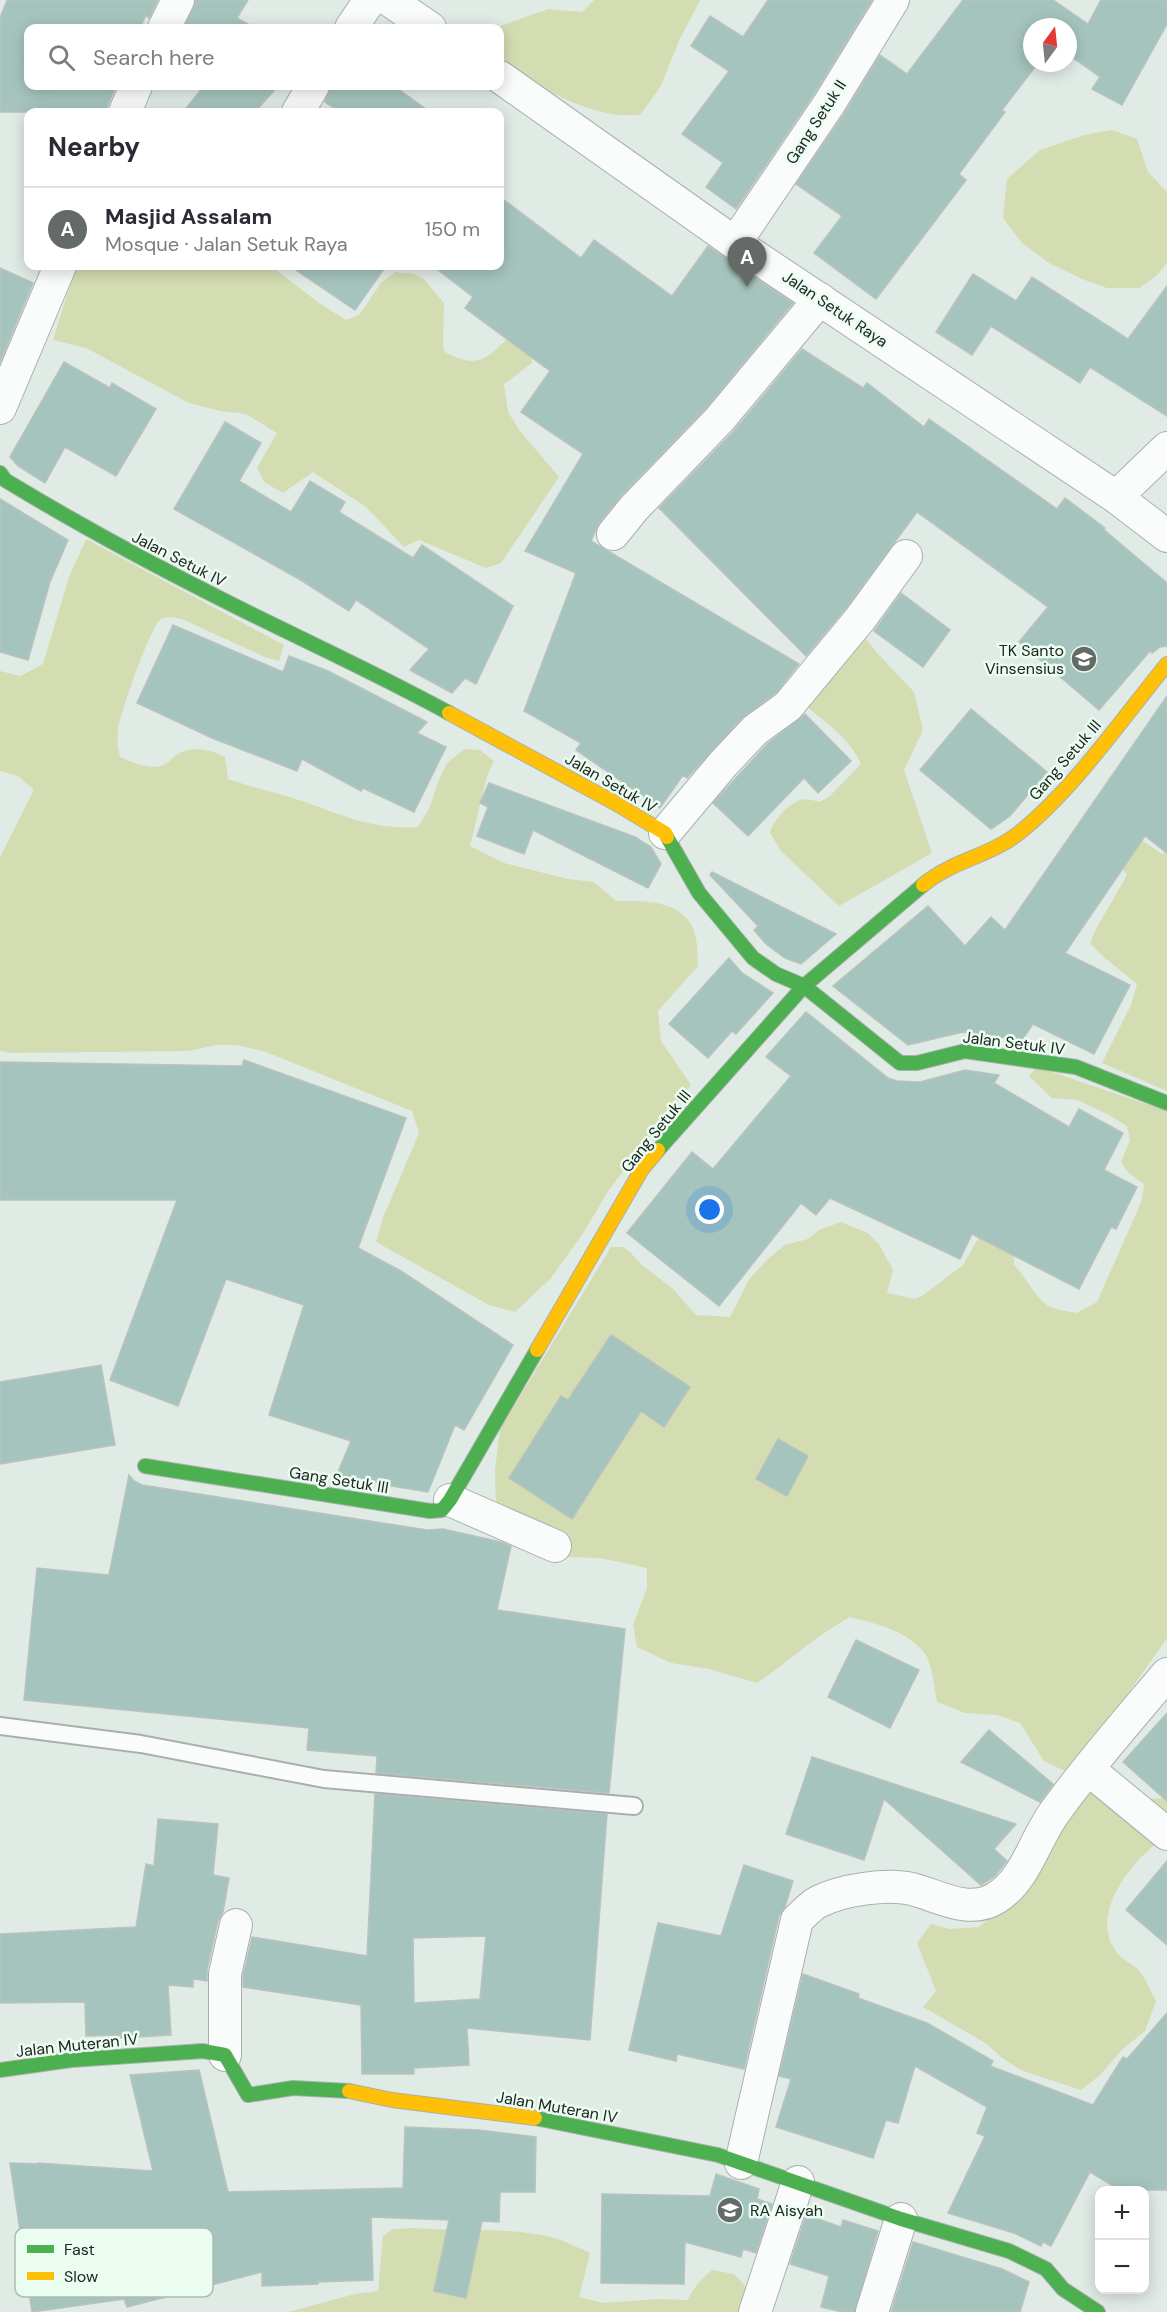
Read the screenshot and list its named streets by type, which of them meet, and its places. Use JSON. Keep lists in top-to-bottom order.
{
  "streets": {
    "street": [
      "Gang Setuk II",
      "Jalan Setuk Raya",
      "Jalan Setuk IV",
      "Gang Setuk III",
      "Jalan Muteran IV"
    ]
  },
  "crossings": [
    ["Gang Setuk II", "Jalan Setuk Raya"],
    ["Jalan Setuk IV", "Gang Setuk III"]
  ],
  "places": {
    "school or university": ["TK Santo Vinsensius", "RA Aisyah"]
  },
  "legend": ["Fast", "Slow"],
  "north": "top",
  "page": {
    "search": "Search here",
    "heading": "Nearby",
    "list": [
      {
        "mark": "A",
        "name": "Masjid Assalam",
        "note": "Mosque · Jalan Setuk Raya",
        "value": "150 m"
      }
    ],
    "pins": "A",
    "map_buttons": ["+", "−"]
  }
}
